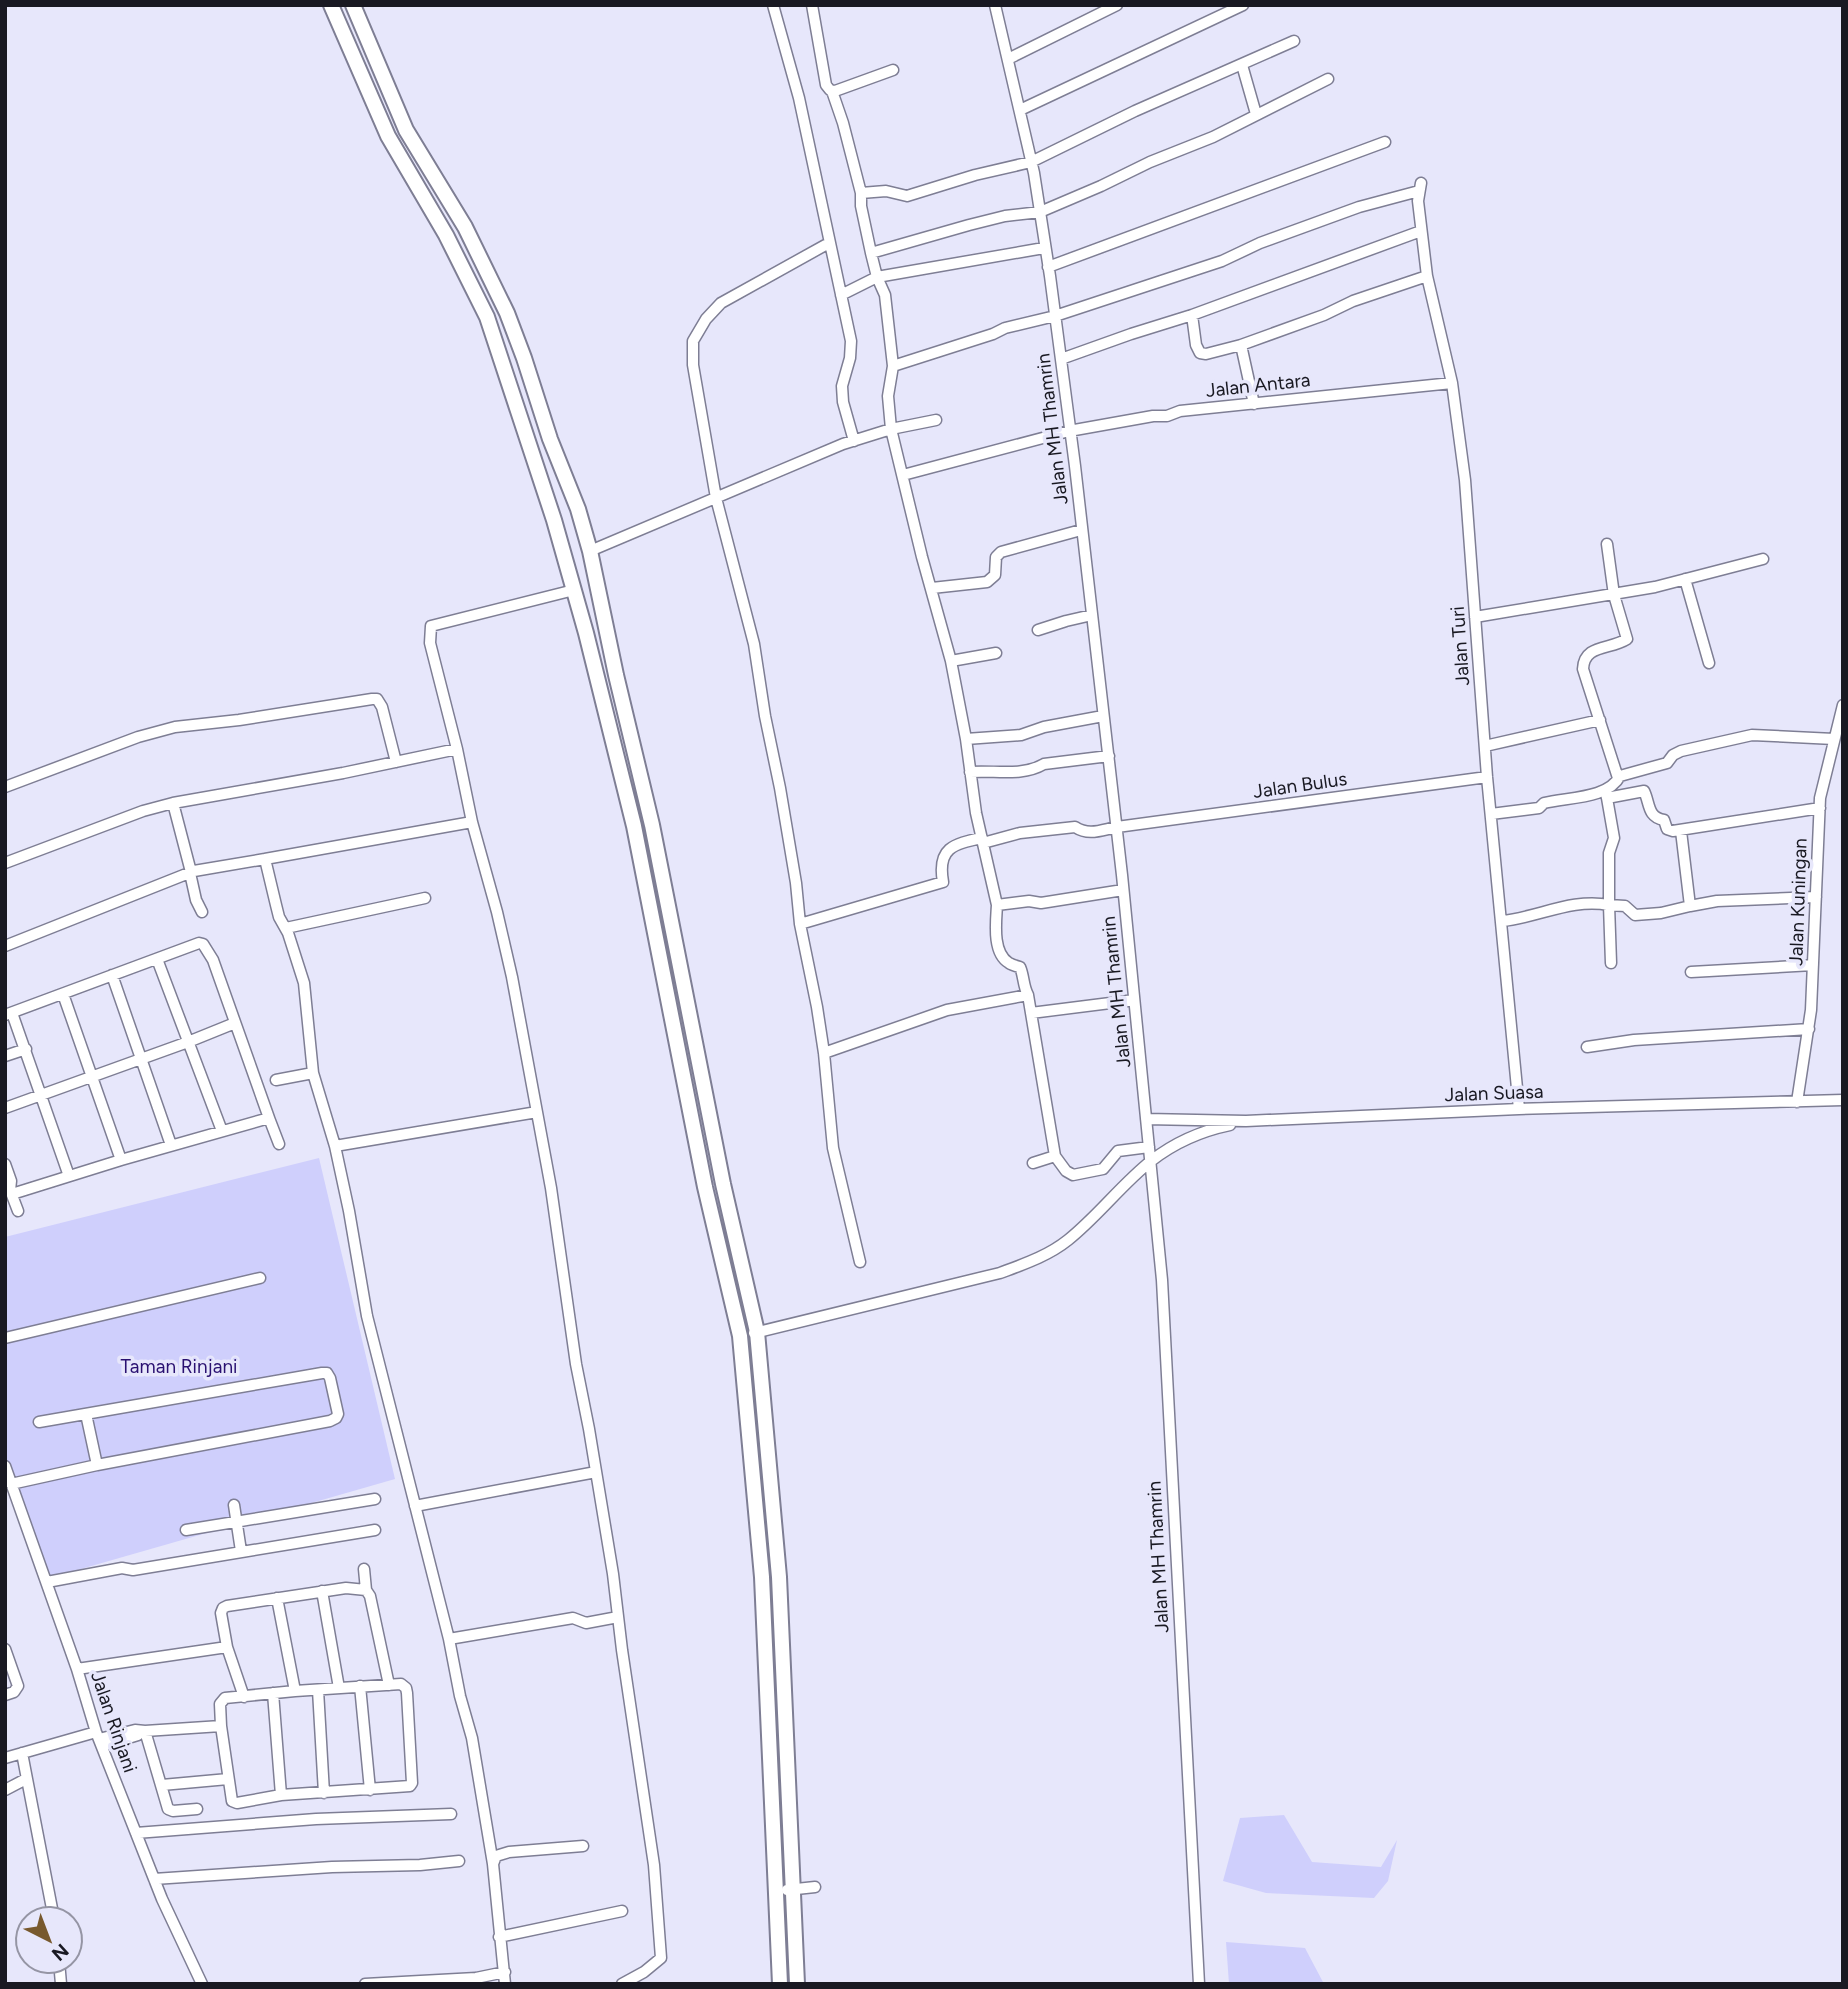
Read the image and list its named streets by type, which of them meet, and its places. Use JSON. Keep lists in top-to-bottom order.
{
  "streets": {
    "street": [
      "Jalan Antara",
      "Jalan MH Thamrin",
      "Jalan Turi",
      "Jalan Bulus",
      "Jalan Kuningan",
      "Jalan Suasa",
      "Jalan Rinjani"
    ]
  },
  "crossings": [
    ["Jalan Antara", "Jalan MH Thamrin"],
    ["Jalan Antara", "Jalan Turi"],
    ["Jalan MH Thamrin", "Jalan Turi"],
    ["Jalan MH Thamrin", "Jalan Bulus"],
    ["Jalan MH Thamrin", "Jalan Suasa"],
    ["Jalan Turi", "Jalan Bulus"],
    ["Jalan Turi", "Jalan Suasa"],
    ["Jalan Kuningan", "Jalan Suasa"]
  ],
  "parks": ["Taman Rinjani"],
  "north": "bottom right"
}
